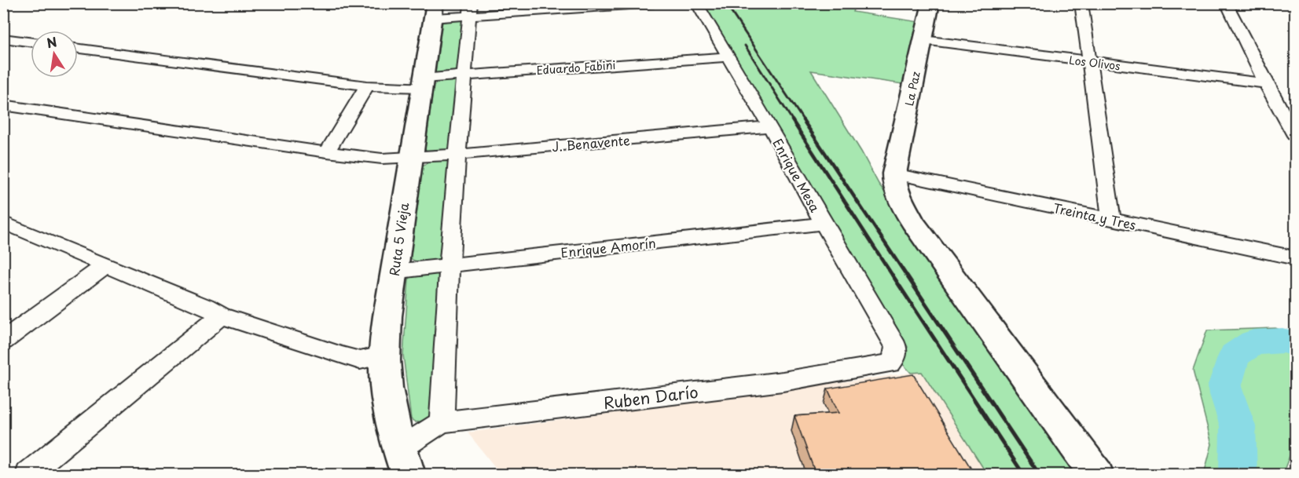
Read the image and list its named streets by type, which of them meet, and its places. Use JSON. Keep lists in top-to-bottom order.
{
  "streets": {
    "street": [
      "Los Olivos",
      "Eduardo Fabini",
      "La Paz",
      "J. Benavente",
      "Enrique Mesa",
      "Treinta y Tres",
      "Ruta 5 Vieja",
      "Enrique Amorín",
      "Ruben Darío"
    ]
  },
  "crossings": [
    ["Los Olivos", "La Paz"],
    ["Eduardo Fabini", "Enrique Mesa"],
    ["Eduardo Fabini", "Ruta 5 Vieja"],
    ["La Paz", "Treinta y Tres"],
    ["J. Benavente", "Enrique Mesa"],
    ["J. Benavente", "Ruta 5 Vieja"],
    ["Enrique Mesa", "Enrique Amorín"],
    ["Enrique Mesa", "Ruben Darío"],
    ["Ruta 5 Vieja", "Enrique Amorín"],
    ["Ruta 5 Vieja", "Ruben Darío"]
  ],
  "north": "top"
}
